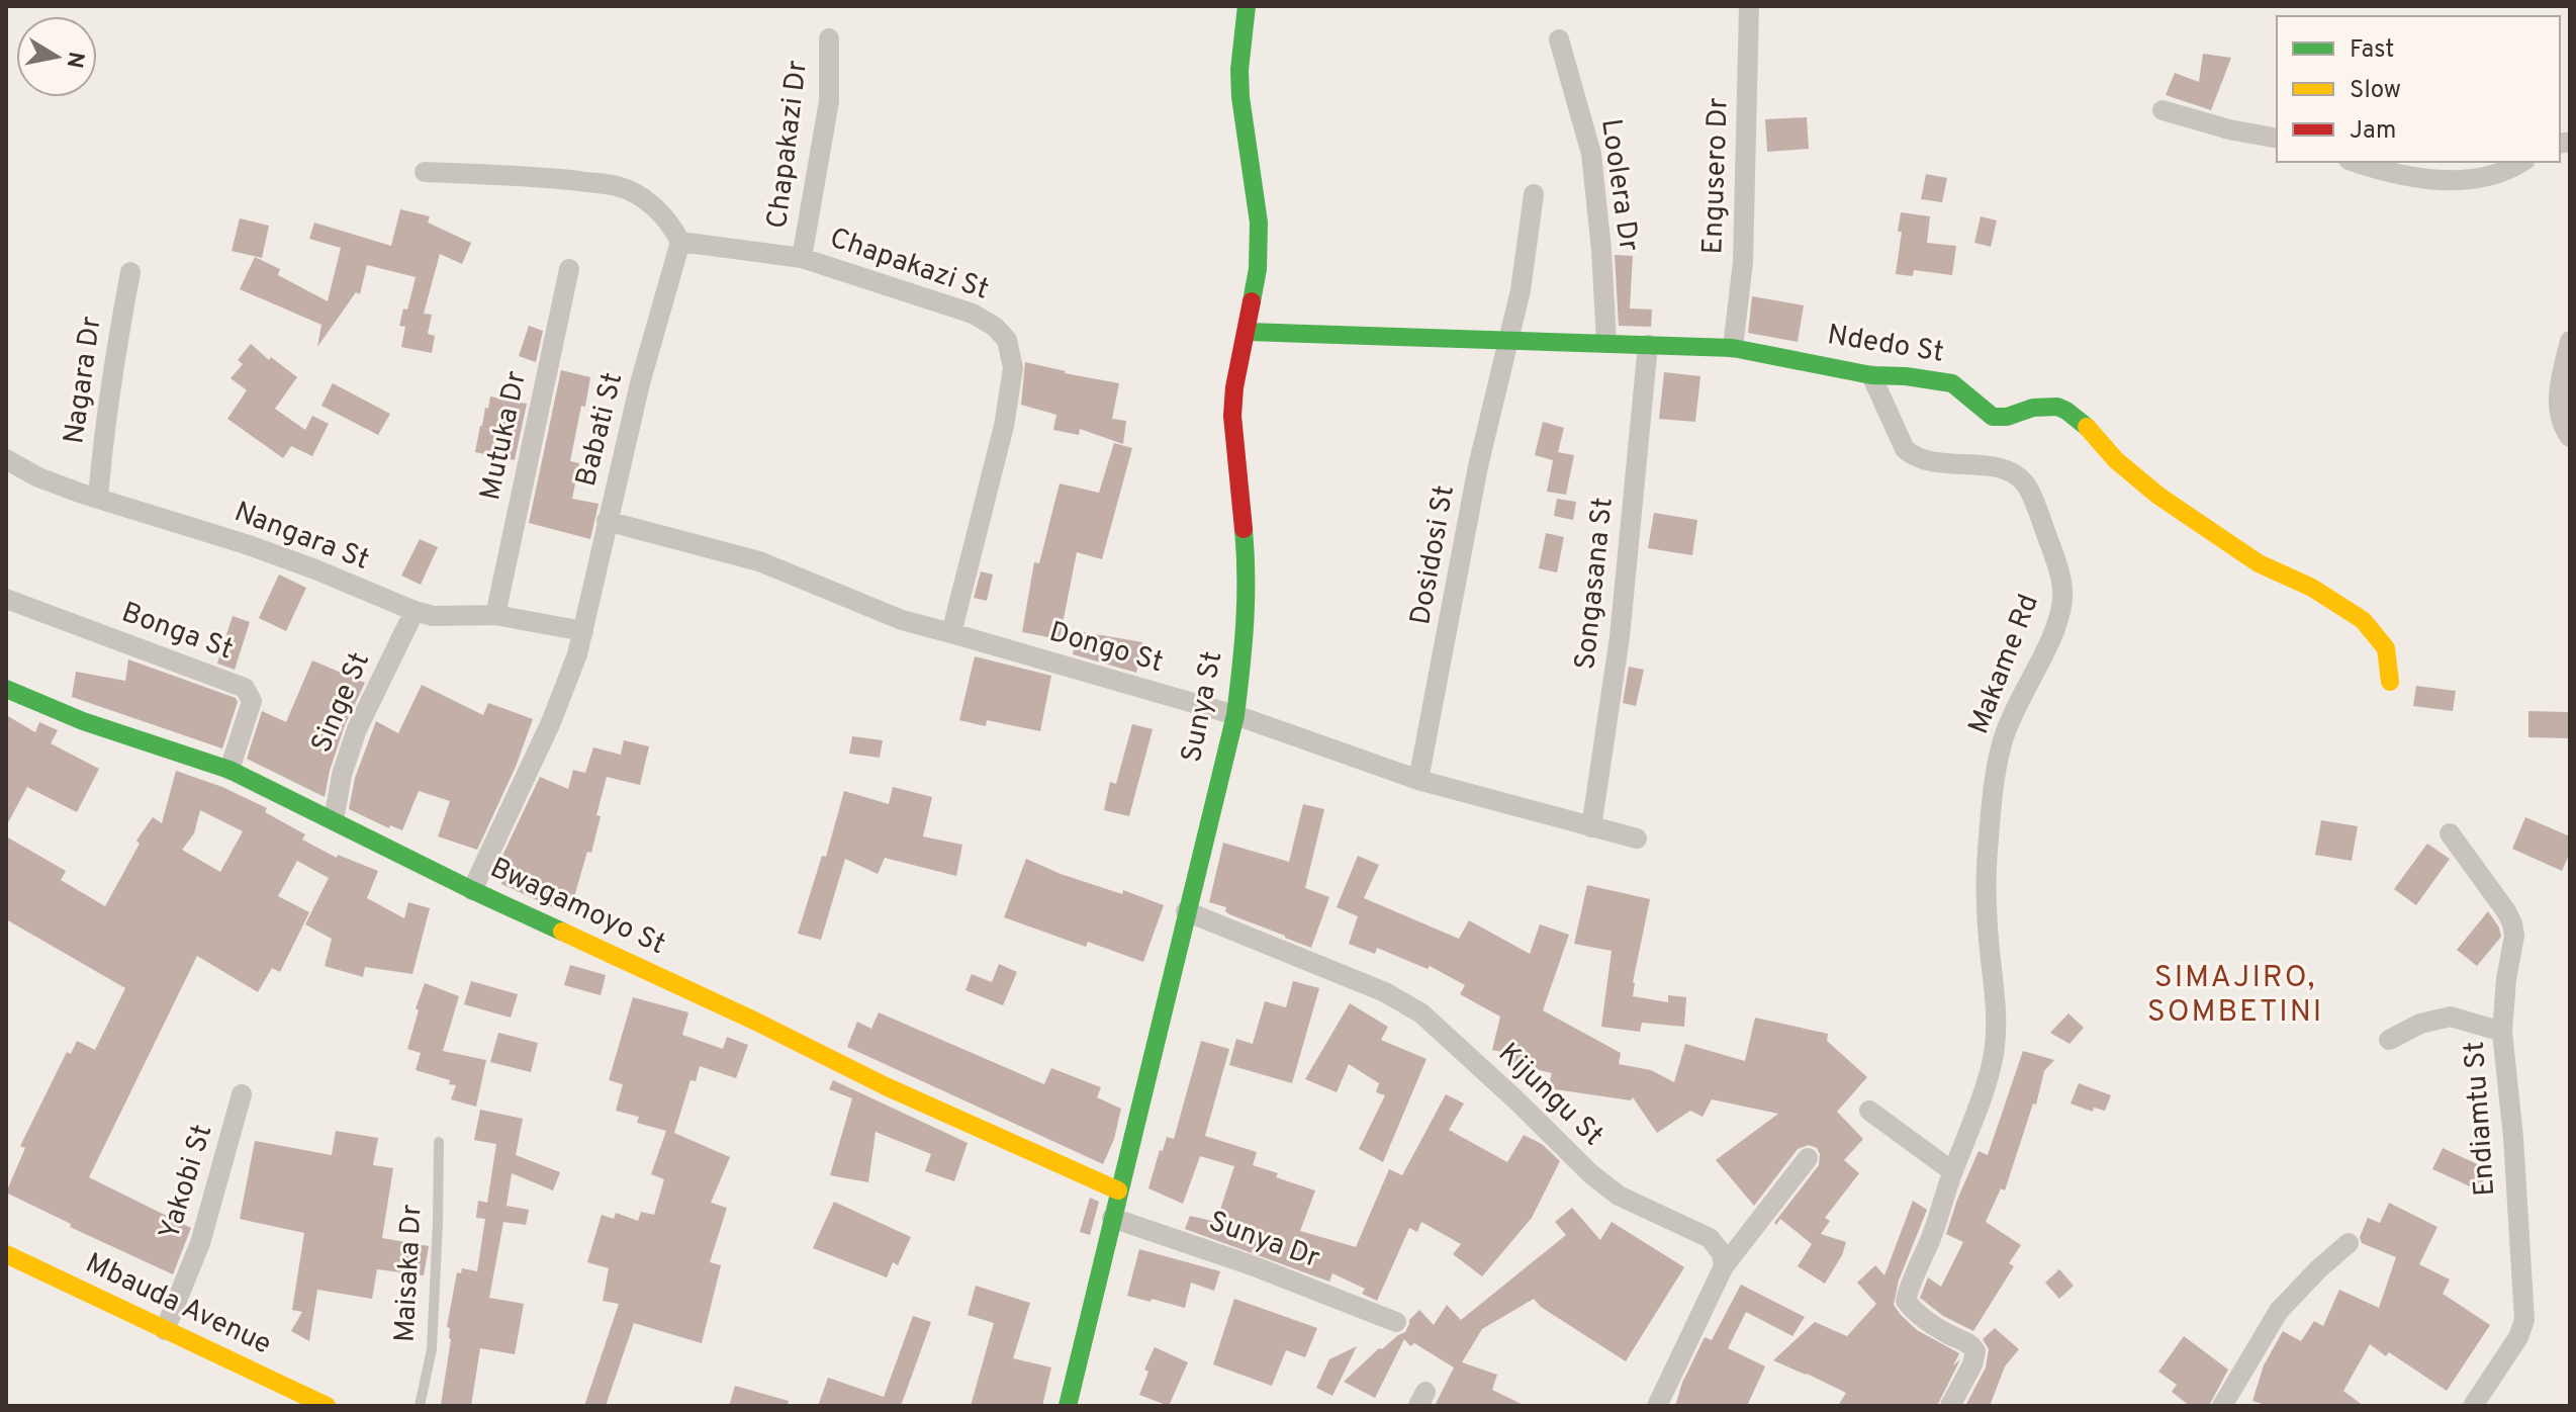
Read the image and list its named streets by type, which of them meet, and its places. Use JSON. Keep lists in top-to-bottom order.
{
  "streets": {
    "street": [
      "Chapakazi Dr",
      "Engusero Dr",
      "Loolera Dr",
      "Chapakazi St",
      "Ndedo St",
      "Nagara Dr",
      "Babati St",
      "Mutuka Dr",
      "Nangara St",
      "Dosidosi St",
      "Songasana St",
      "Bonga St",
      "Dongo St",
      "Makame Rd",
      "Singe St",
      "Sunya St",
      "Bwagamoyo St",
      "Kijungu St",
      "Endiamtu St",
      "Yakobi St",
      "Sunya Dr",
      "Mbauda Avenue"
    ],
    "lane": ["Maisaka Dr"]
  },
  "crossings": [
    ["Chapakazi Dr", "Chapakazi St"],
    ["Engusero Dr", "Ndedo St"],
    ["Loolera Dr", "Ndedo St"],
    ["Chapakazi St", "Babati St"],
    ["Chapakazi St", "Dongo St"],
    ["Ndedo St", "Dosidosi St"],
    ["Ndedo St", "Songasana St"],
    ["Ndedo St", "Makame Rd"],
    ["Ndedo St", "Sunya St"],
    ["Nagara Dr", "Nangara St"],
    ["Babati St", "Nangara St"],
    ["Babati St", "Dongo St"],
    ["Babati St", "Bwagamoyo St"],
    ["Mutuka Dr", "Nangara St"],
    ["Nangara St", "Singe St"],
    ["Dosidosi St", "Dongo St"],
    ["Songasana St", "Dongo St"],
    ["Bonga St", "Bwagamoyo St"],
    ["Dongo St", "Sunya St"],
    ["Singe St", "Bwagamoyo St"],
    ["Sunya St", "Bwagamoyo St"],
    ["Sunya St", "Kijungu St"],
    ["Sunya St", "Sunya Dr"],
    ["Yakobi St", "Mbauda Avenue"]
  ],
  "districts": ["SIMAJIRO, SOMBETINI"],
  "legend": ["Fast", "Slow", "Jam"],
  "north": "right"
}
